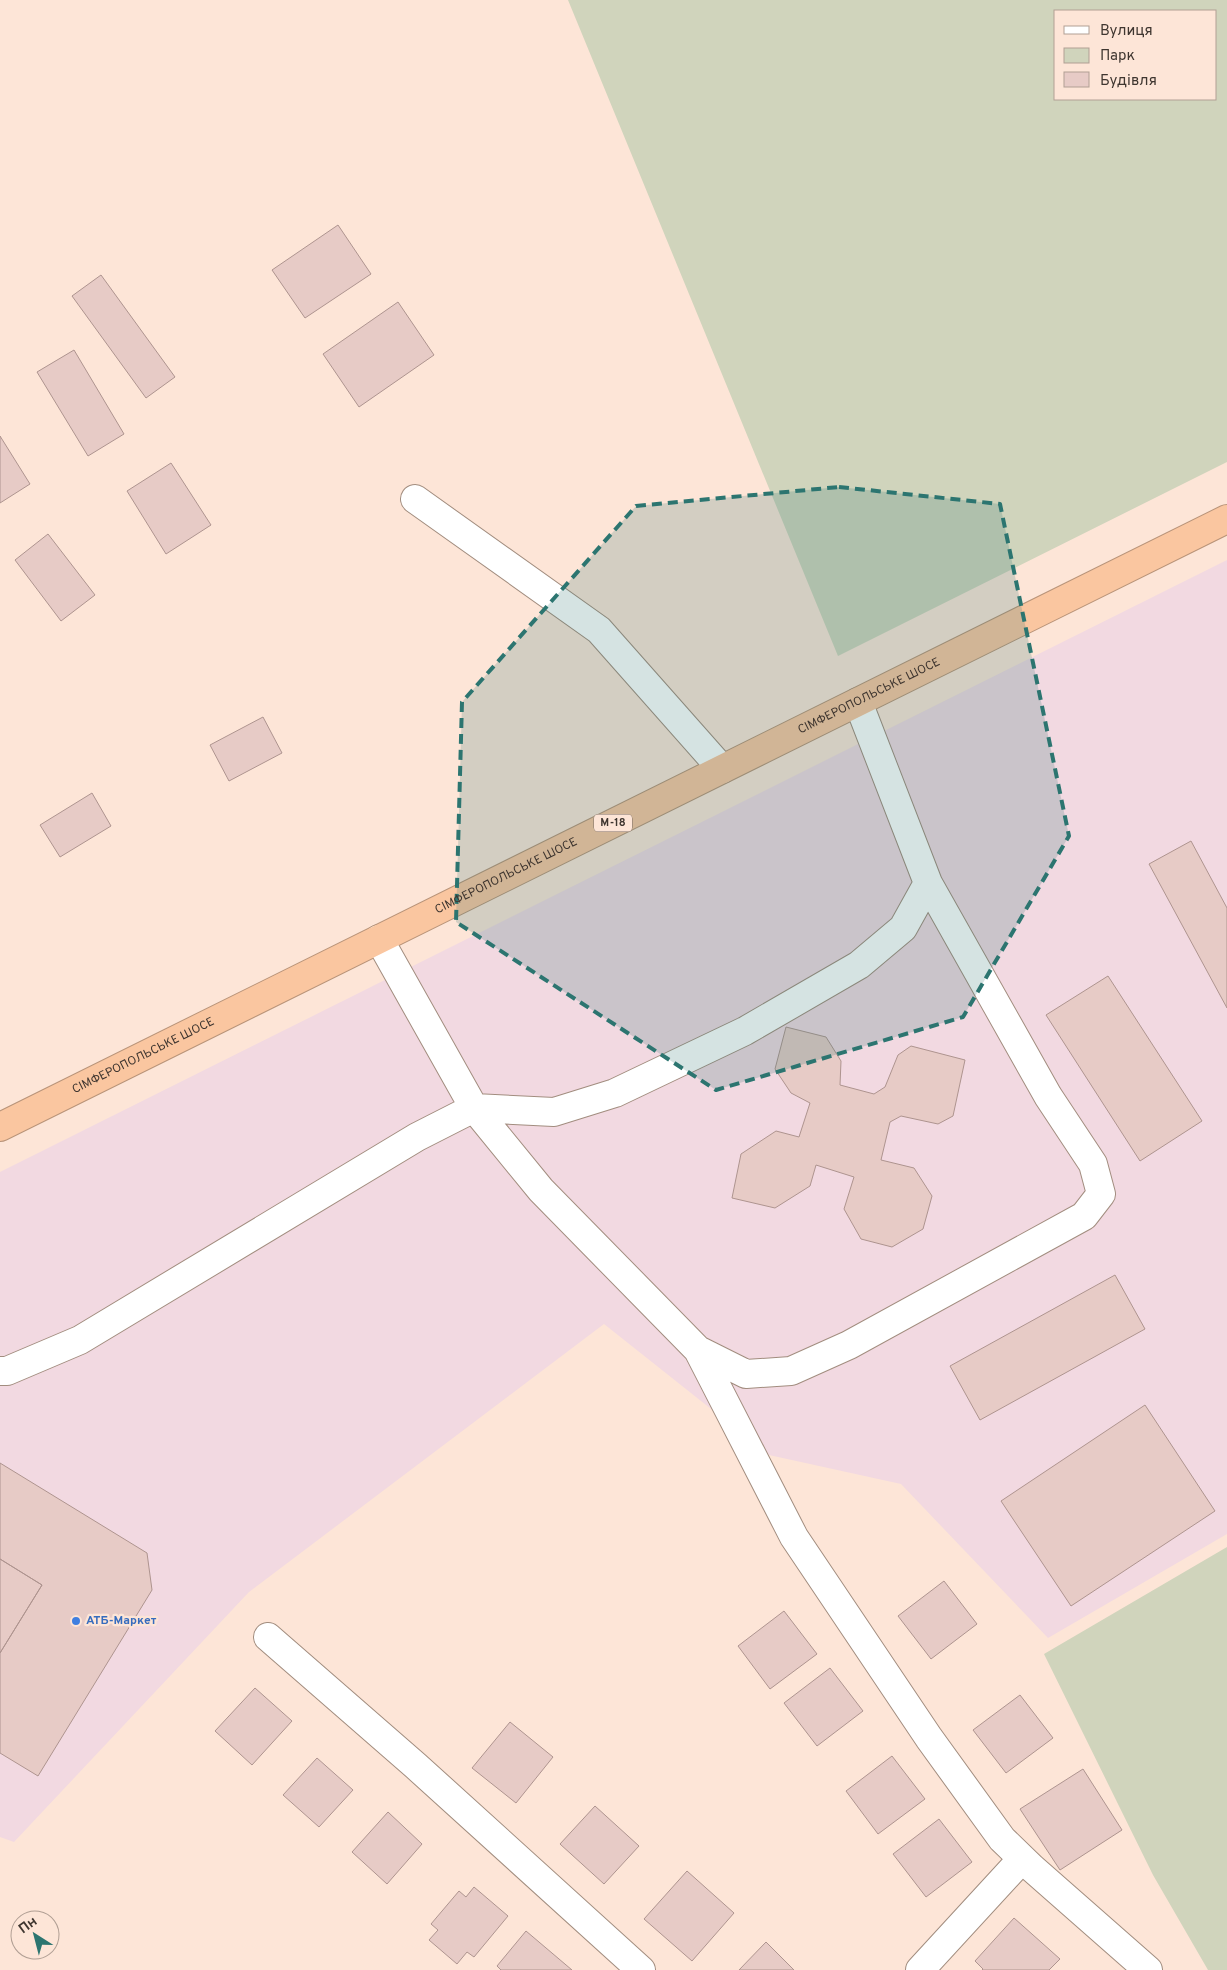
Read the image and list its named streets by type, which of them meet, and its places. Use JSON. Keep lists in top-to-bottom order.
{
  "streets": {
    "highway": ["СІМФЕРОПОЛЬСЬКЕ ШОСЕ", "М-18"]
  },
  "places": ["АТБ-Маркет"],
  "legend": ["Вулиця", "Парк", "Будівля"],
  "north": "top left"
}
